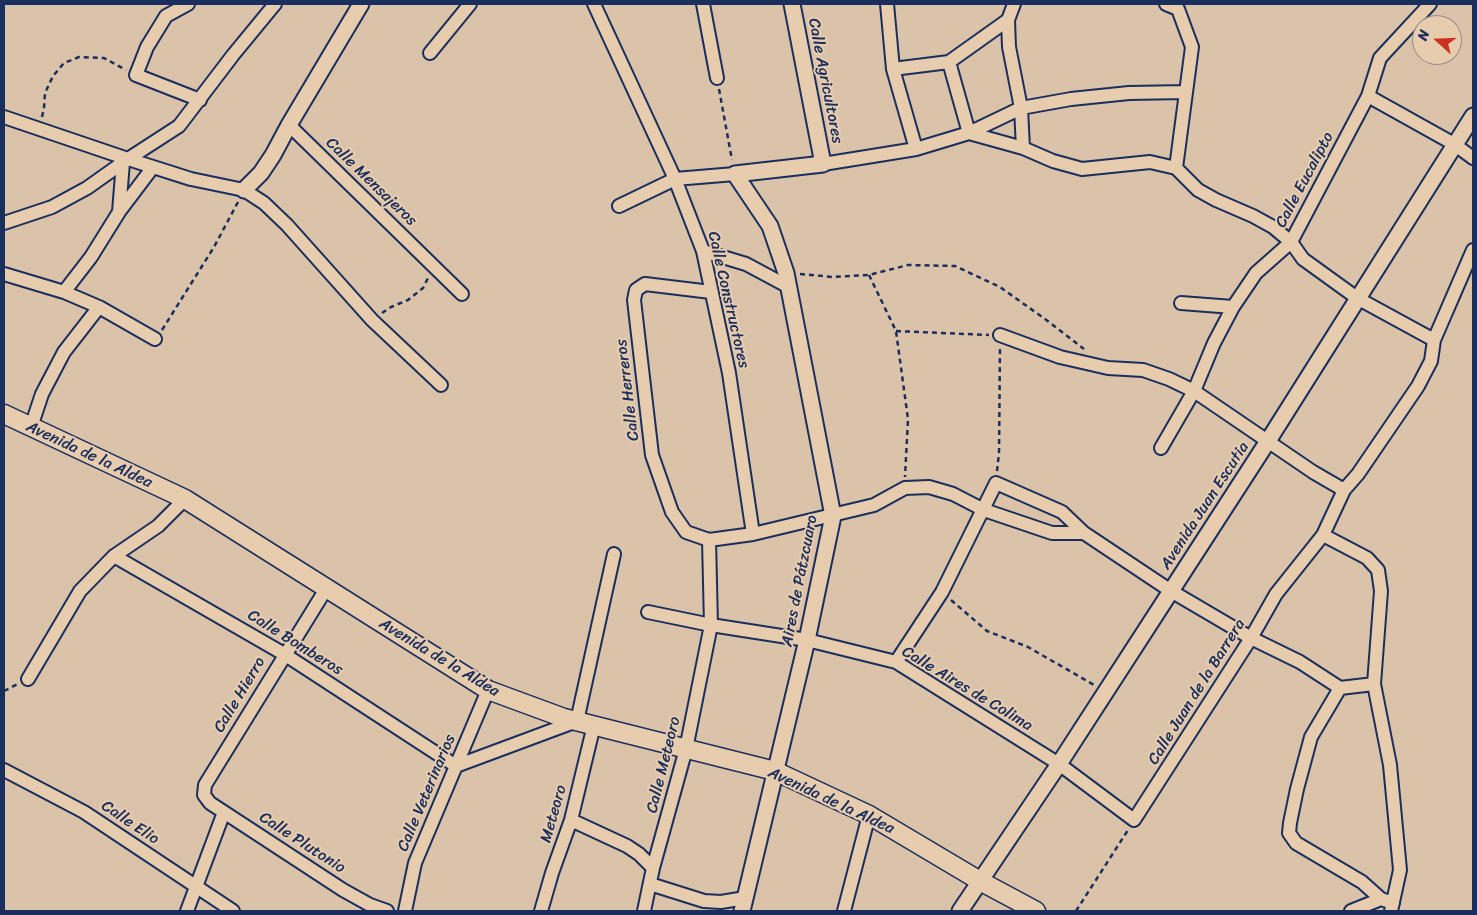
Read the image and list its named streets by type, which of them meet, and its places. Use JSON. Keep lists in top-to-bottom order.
{
  "streets": {
    "main road": ["Avenida de la Aldea"],
    "street": [
      "Calle Agricultores",
      "Calle Eucalipto",
      "Calle Mensajeros",
      "Calle Constructores",
      "Calle Herreros",
      "Avenida Juan Escutia",
      "Aires de Pátzcuaro",
      "Calle Bomberos",
      "Calle Aires de Colima",
      "Calle Juan de la Barrera",
      "Calle Hierro",
      "Calle Meteoro",
      "Calle Veterinarios",
      "Meteoro",
      "Calle Elio",
      "Calle Plutonio"
    ]
  },
  "crossings": [
    ["Calle Constructores", "Calle Herreros"],
    ["Calle Herreros", "Calle Meteoro"],
    ["Avenida de la Aldea", "Avenida Juan Escutia"],
    ["Avenida de la Aldea", "Aires de Pátzcuaro"],
    ["Avenida de la Aldea", "Calle Hierro"],
    ["Avenida de la Aldea", "Calle Meteoro"],
    ["Avenida de la Aldea", "Calle Veterinarios"],
    ["Avenida de la Aldea", "Meteoro"],
    ["Avenida Juan Escutia", "Calle Aires de Colima"],
    ["Aires de Pátzcuaro", "Calle Aires de Colima"],
    ["Calle Bomberos", "Calle Hierro"],
    ["Calle Bomberos", "Calle Veterinarios"],
    ["Calle Aires de Colima", "Calle Juan de la Barrera"],
    ["Calle Aires de Colima", "Calle Meteoro"],
    ["Calle Hierro", "Calle Plutonio"]
  ],
  "north": "left"
}
